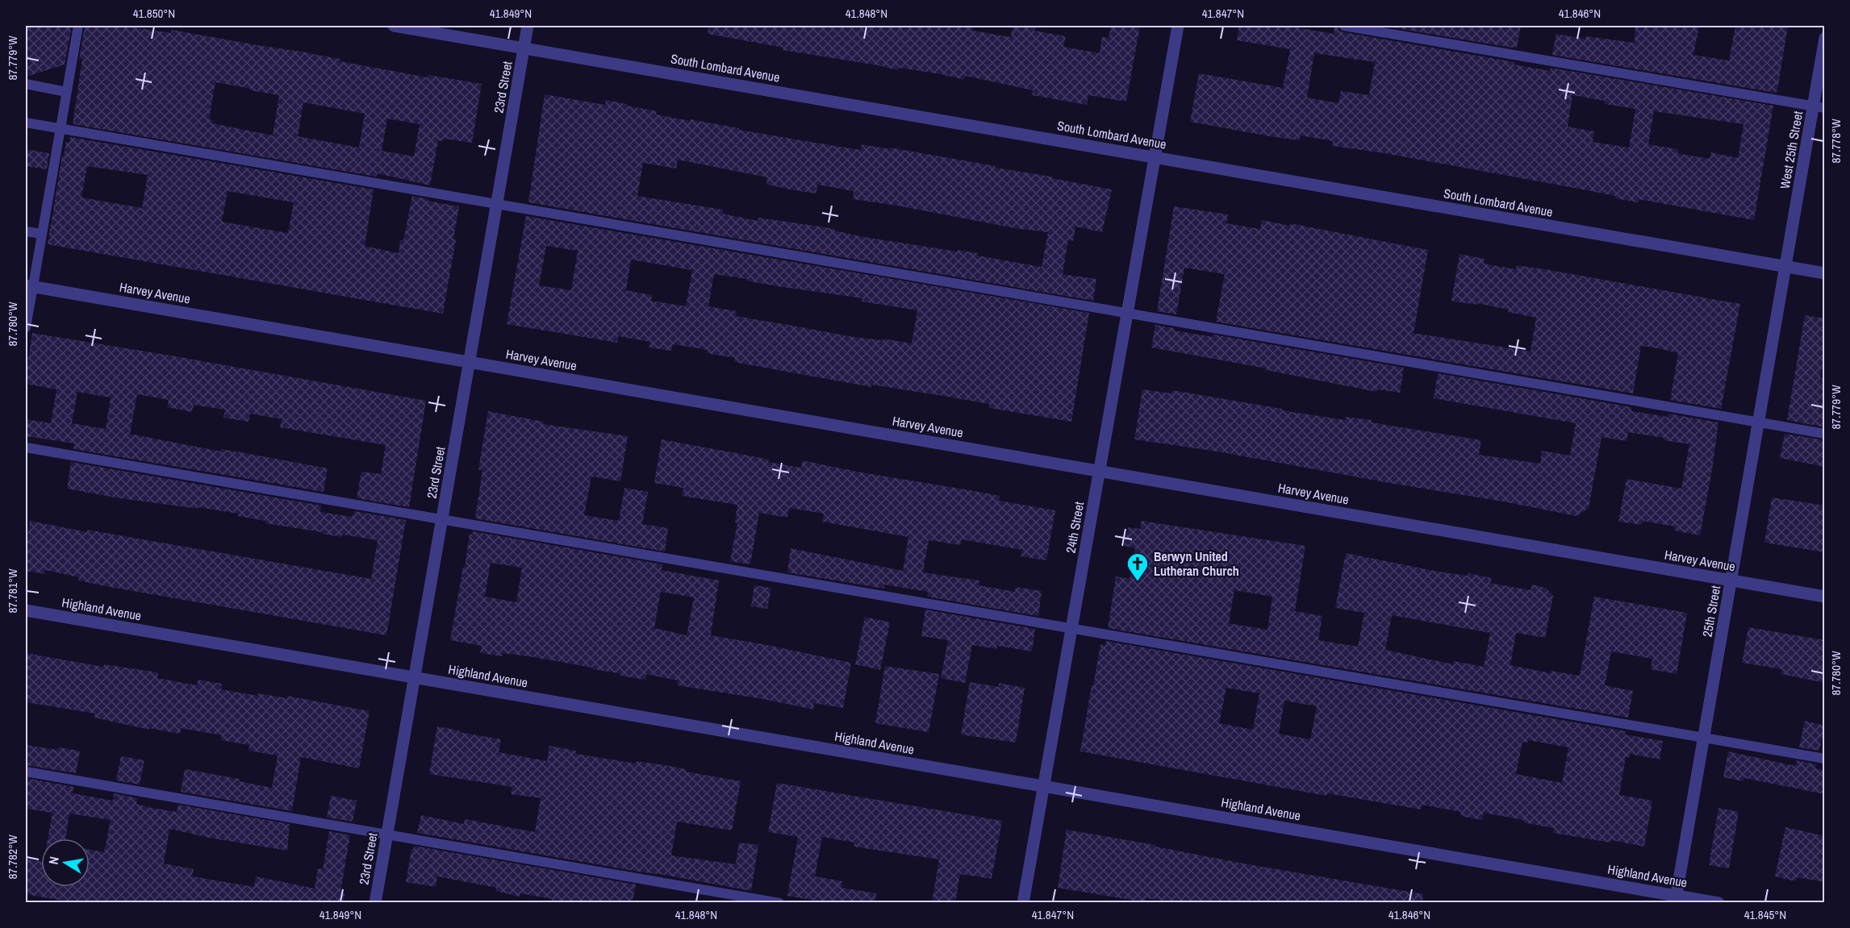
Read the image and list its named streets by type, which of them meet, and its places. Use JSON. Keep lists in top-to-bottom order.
{
  "streets": {
    "street": [
      "South Lombard Avenue",
      "23rd Street",
      "West 25th Street",
      "Harvey Avenue",
      "24th Street",
      "Highland Avenue",
      "25th Street"
    ]
  },
  "crossings": [
    ["South Lombard Avenue", "23rd Street"],
    ["South Lombard Avenue", "West 25th Street"],
    ["South Lombard Avenue", "24th Street"],
    ["South Lombard Avenue", "25th Street"],
    ["23rd Street", "Harvey Avenue"],
    ["23rd Street", "Highland Avenue"],
    ["West 25th Street", "25th Street"],
    ["Harvey Avenue", "24th Street"],
    ["Harvey Avenue", "25th Street"],
    ["24th Street", "Highland Avenue"],
    ["Highland Avenue", "25th Street"]
  ],
  "places": {
    "church": ["Berwyn United Lutheran Church"]
  },
  "north": "left",
  "coordinates": [
    "41.850°N",
    "41.849°N",
    "41.848°N",
    "41.847°N",
    "41.846°N",
    "87.779°W",
    "87.778°W",
    "87.780°W",
    "87.781°W",
    "87.782°W",
    "41.845°N"
  ]
}
